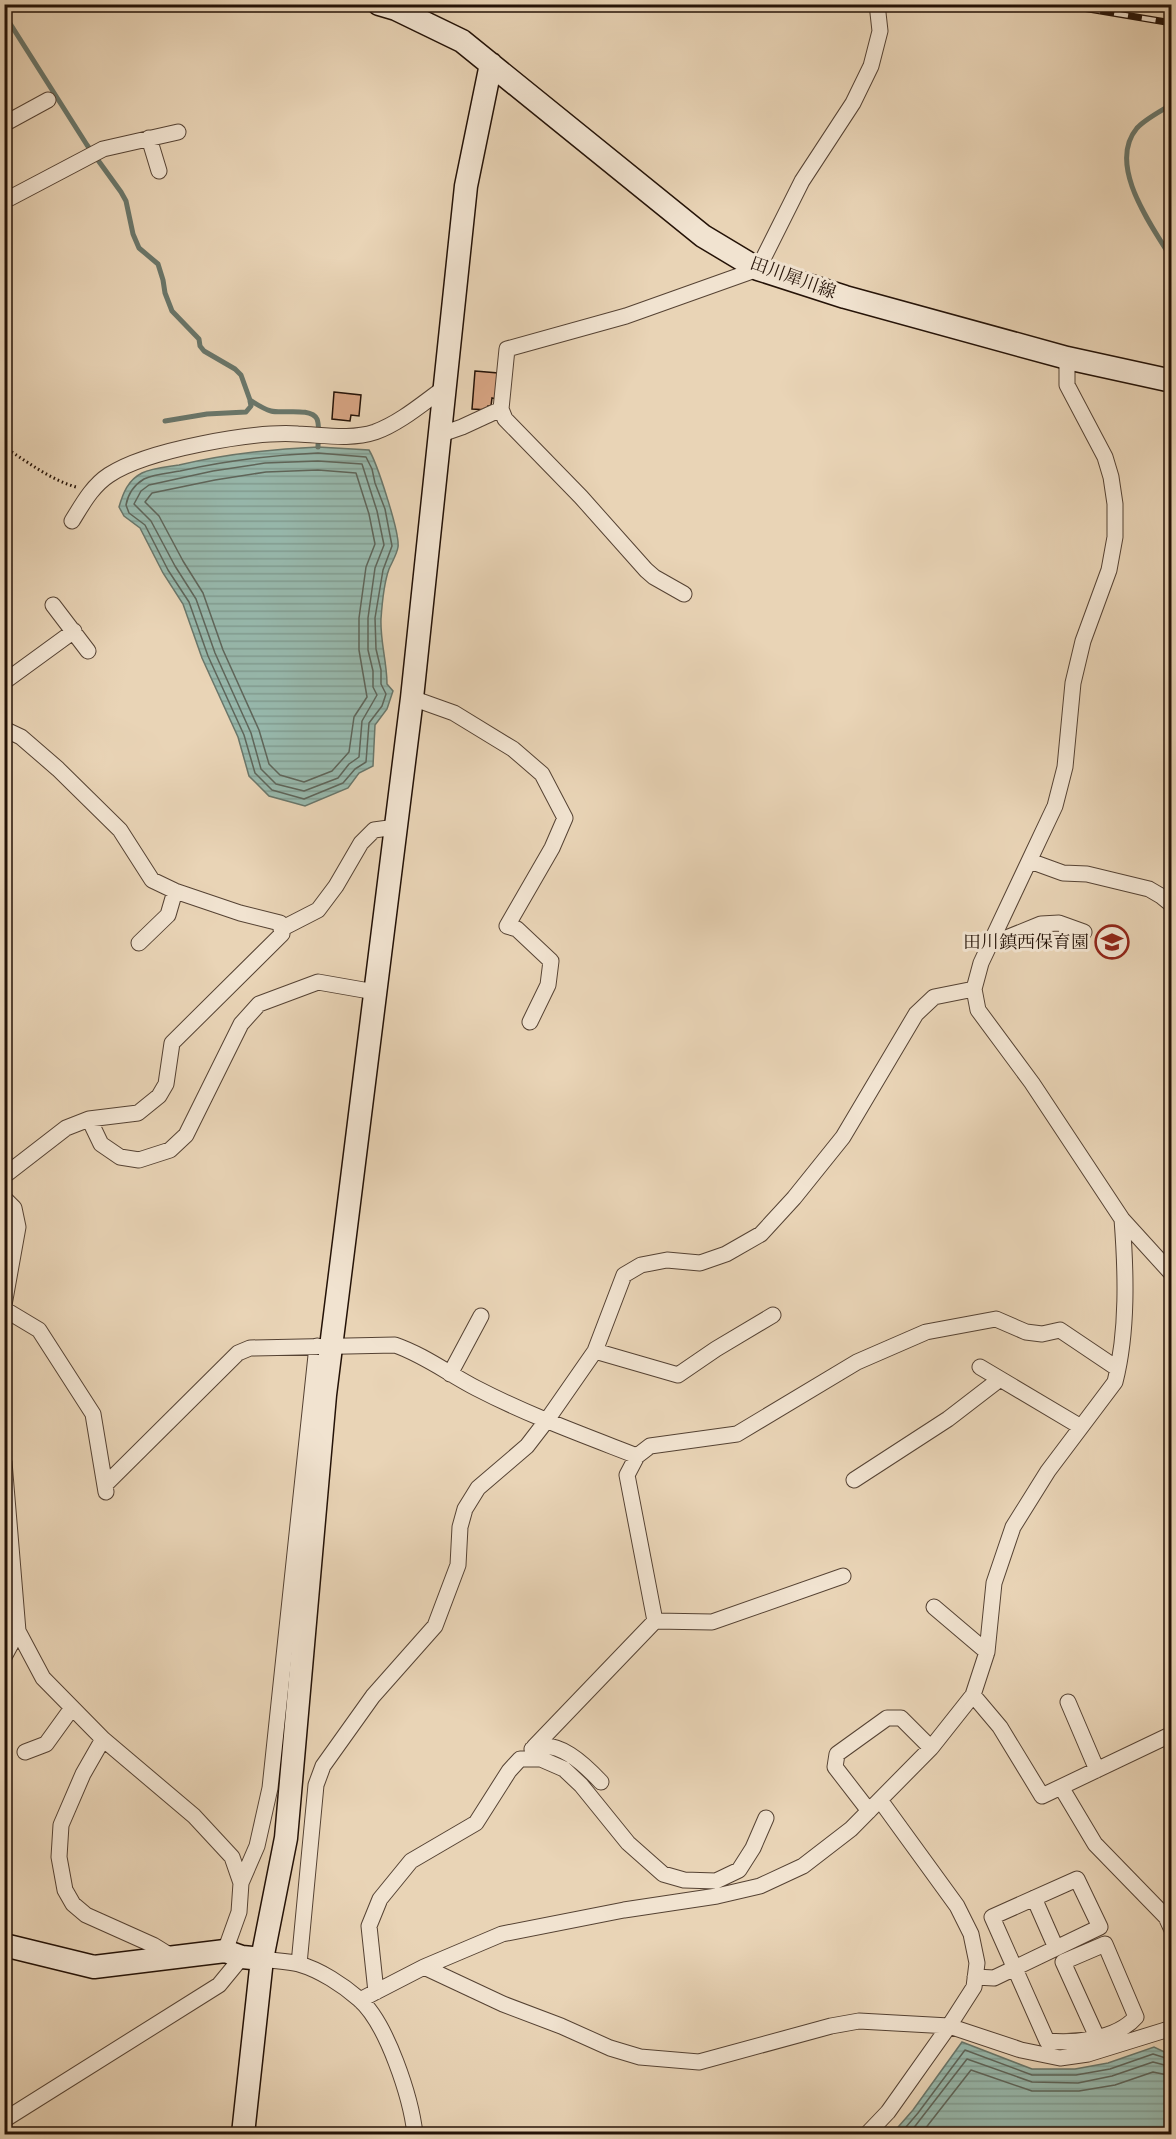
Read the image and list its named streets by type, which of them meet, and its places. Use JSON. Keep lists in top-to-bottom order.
{
  "streets": {
    "street": ["田川犀川線"]
  },
  "places": {
    "school or university": ["田川鎮西保育園"]
  }
}
